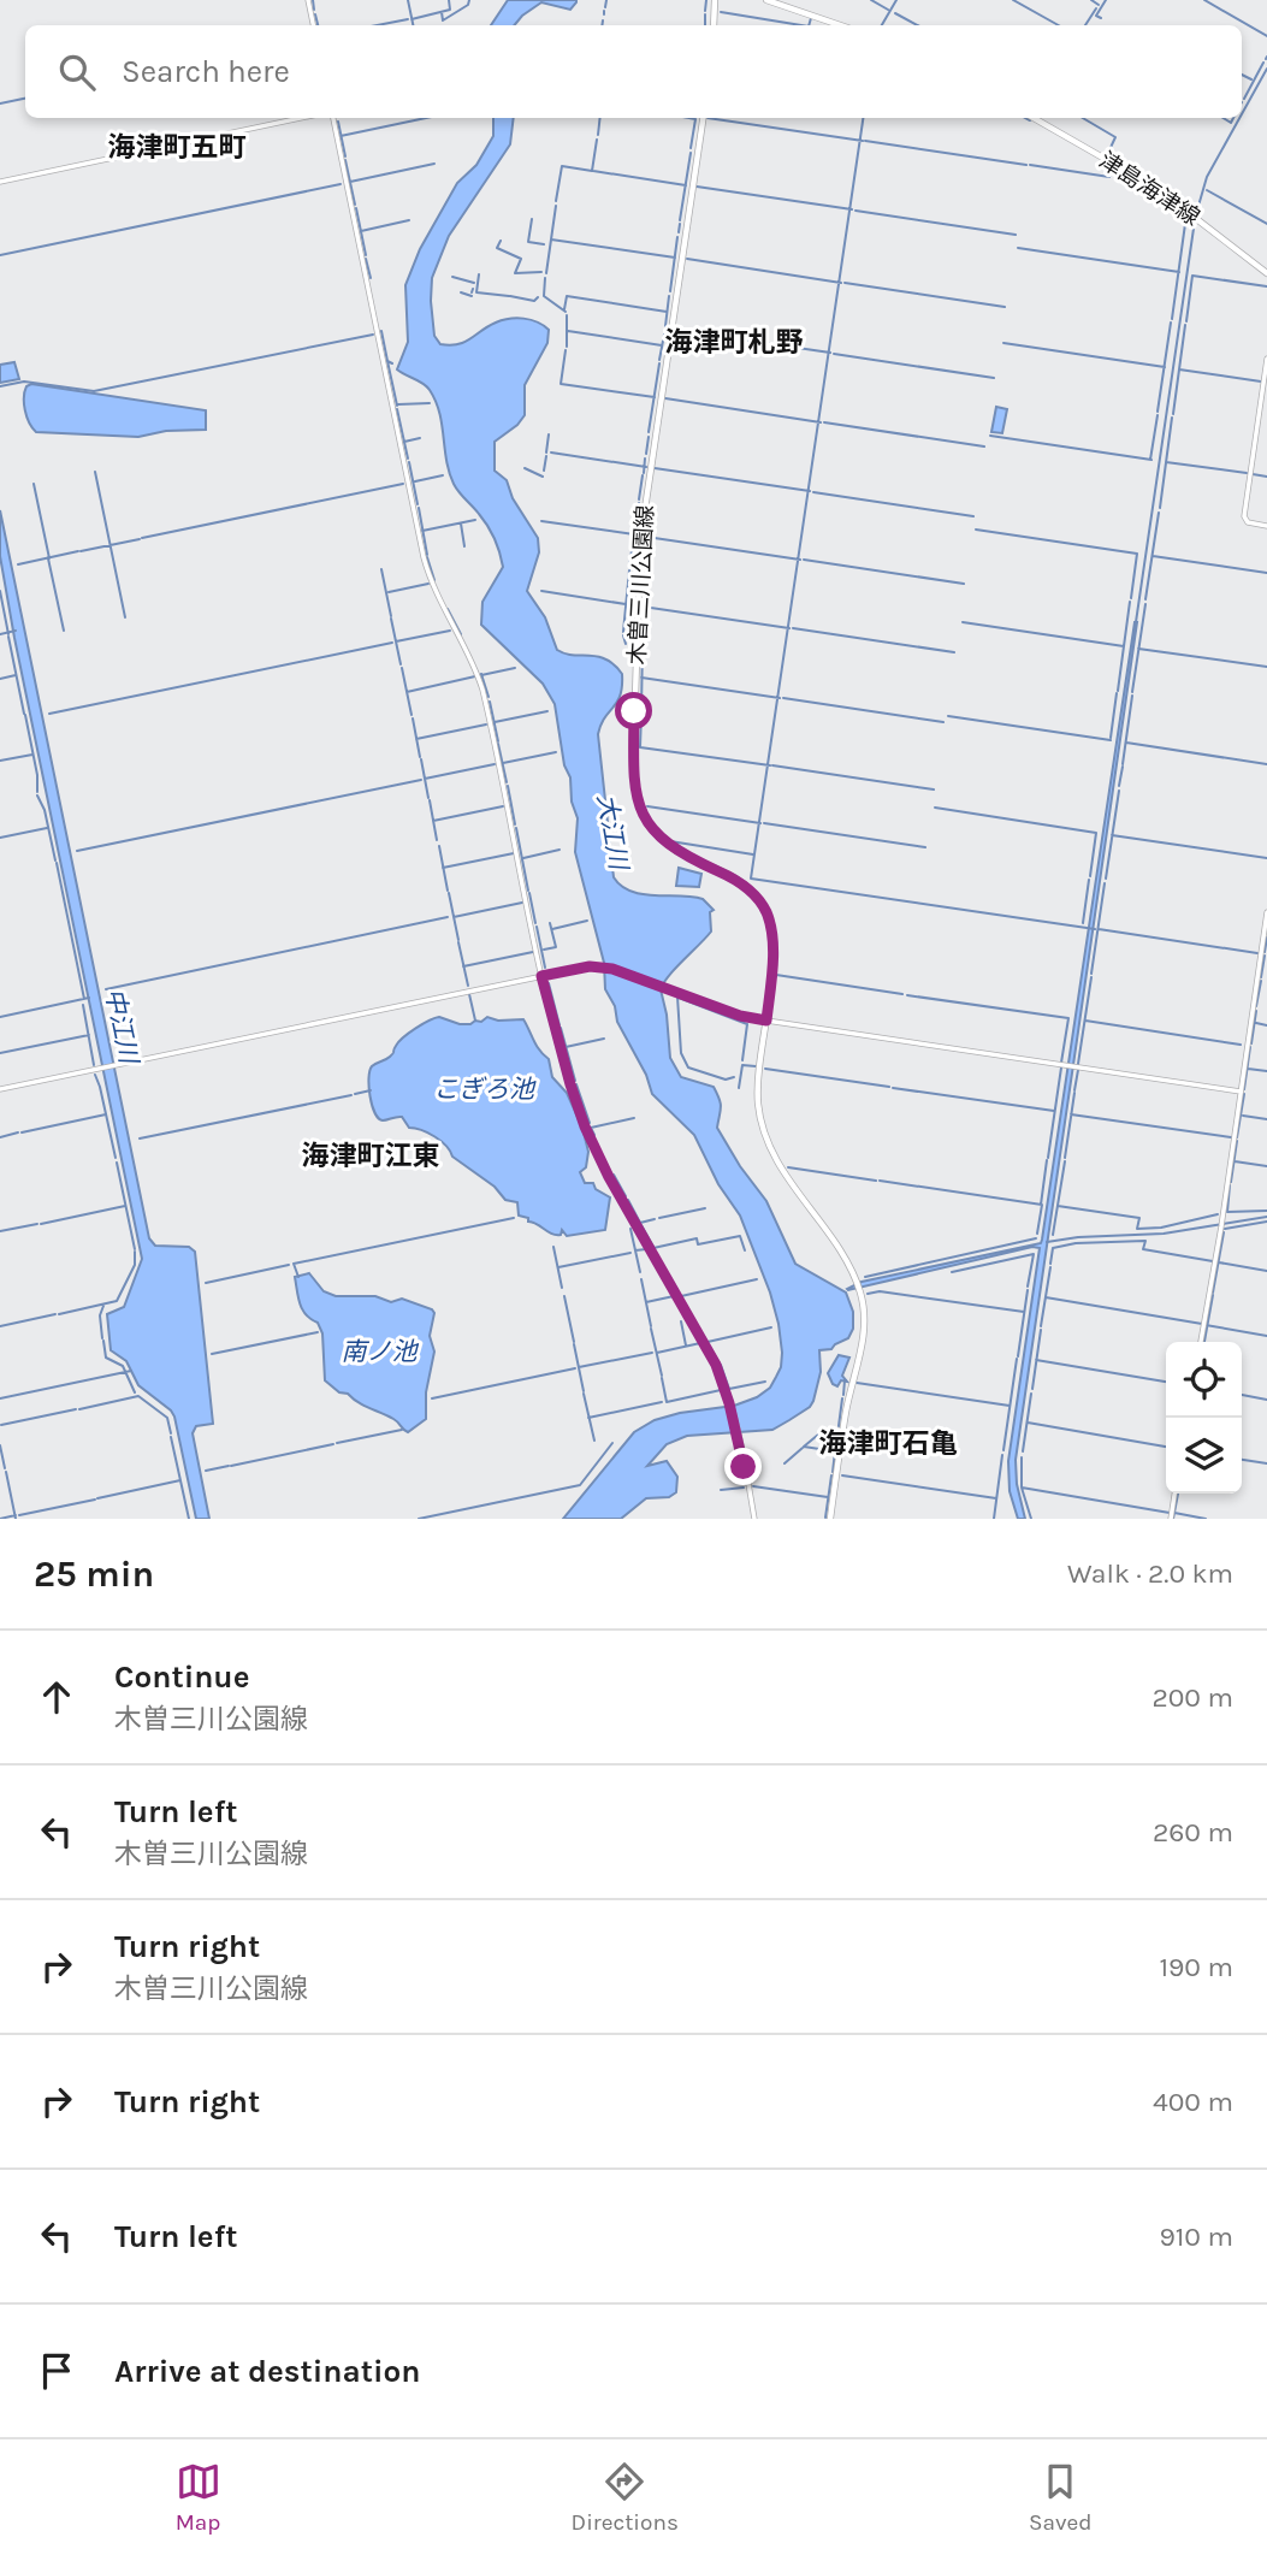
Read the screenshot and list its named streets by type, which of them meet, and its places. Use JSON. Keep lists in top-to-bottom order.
{
  "streets": {
    "main road": ["津島海津線", "木曽三川公園線"]
  },
  "districts": [
    "海津町五町",
    "海津町札野",
    "海津町江東",
    "海津町石亀"
  ],
  "water": [
    "大江川",
    "中江川",
    "こぎろ池",
    "南ノ池"
  ],
  "page": {
    "search": "Search here",
    "heading": ["25 min", "Walk · 2.0 km"],
    "list": [
      ["Continue", "木曽三川公園線", "200 m"],
      ["Turn left", "木曽三川公園線", "260 m"],
      ["Turn right", "木曽三川公園線", "190 m"],
      ["Turn right", "400 m"],
      ["Turn left", "910 m"],
      "Arrive at destination"
    ],
    "nav": ["Map", "Directions", "Saved"]
  }
}
